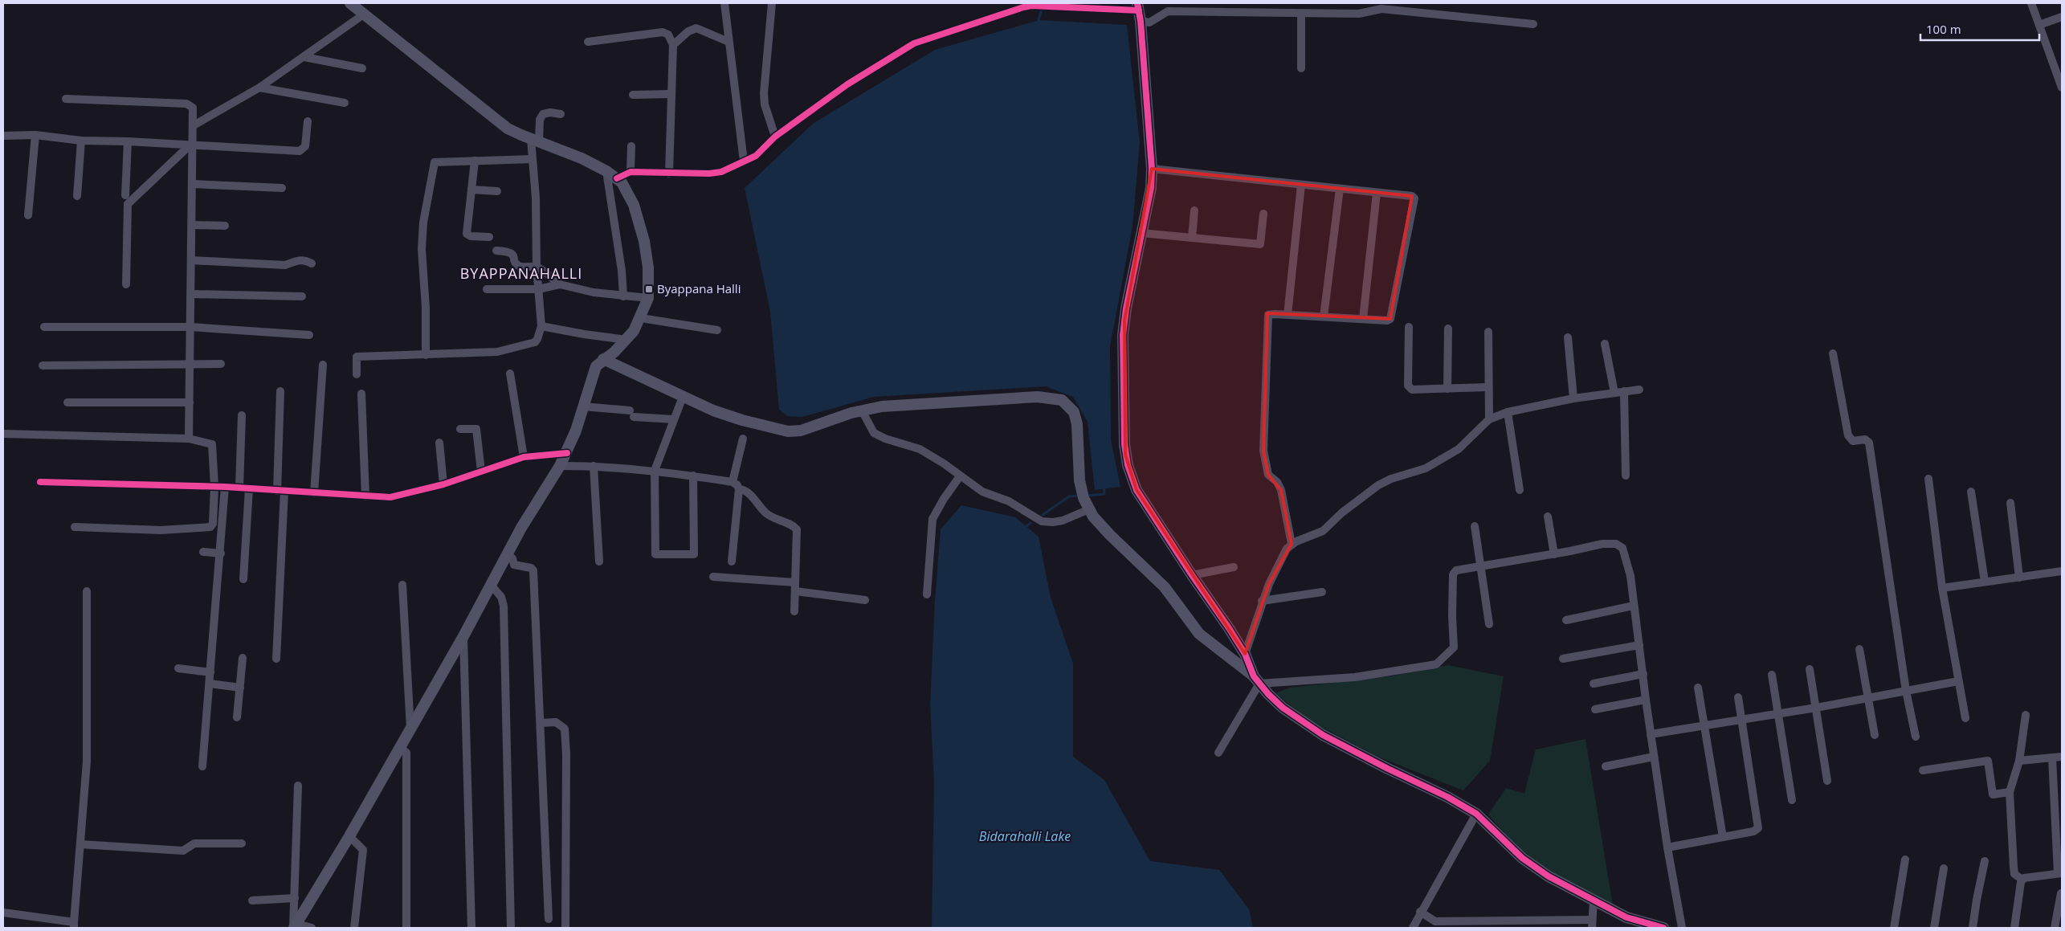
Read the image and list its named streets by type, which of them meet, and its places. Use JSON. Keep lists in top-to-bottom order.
{
  "districts": ["BYAPPANAHALLI"],
  "water": ["Bidarahalli Lake"],
  "places": {
    "transit": ["Byappana Halli"]
  },
  "scale_bar": "100 m"
}
